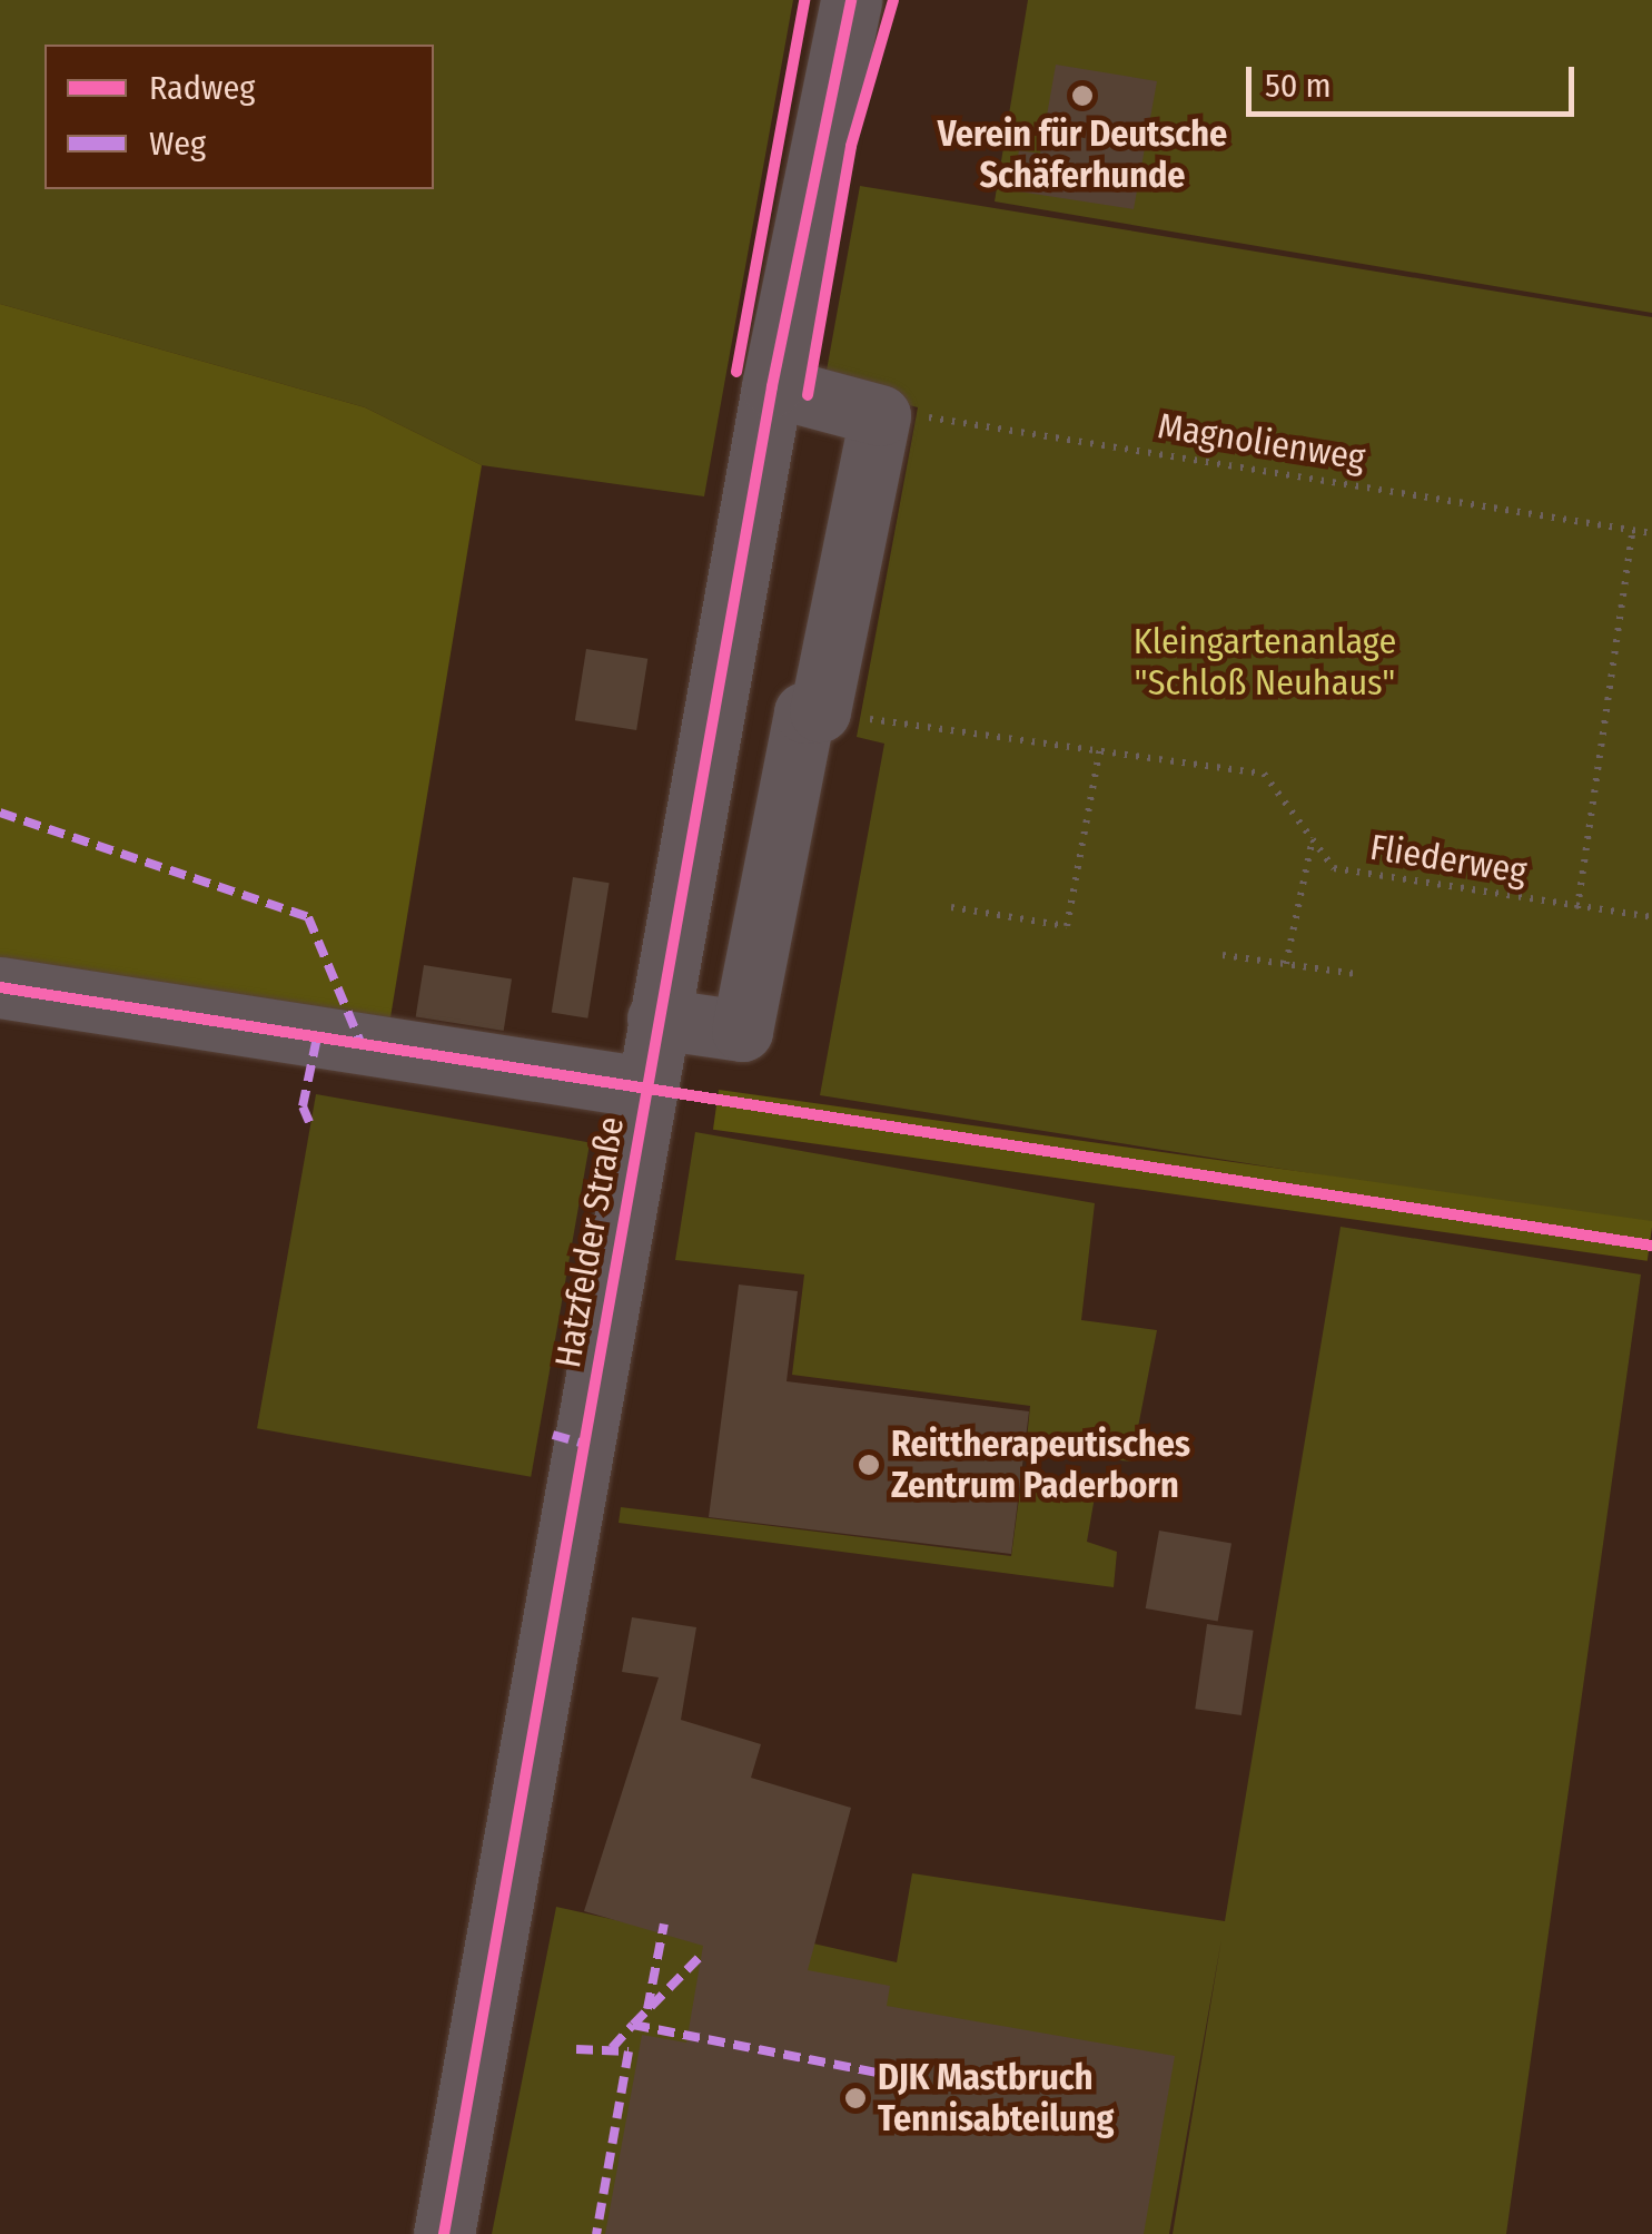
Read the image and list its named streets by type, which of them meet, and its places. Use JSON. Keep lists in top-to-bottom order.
{
  "streets": {
    "street": ["Hatzfelder Straße"],
    "path": ["Magnolienweg", "Fliederweg"]
  },
  "parks": ["Kleingartenanlage \"Schloß Neuhaus\""],
  "places": ["Verein für Deutsche Schäferhunde", "Reittherapeutisches Zentrum Paderborn", "DJK Mastbruch Tennisabteilung"],
  "legend": ["Radweg", "Weg"],
  "scale_bar": "50 m"
}
